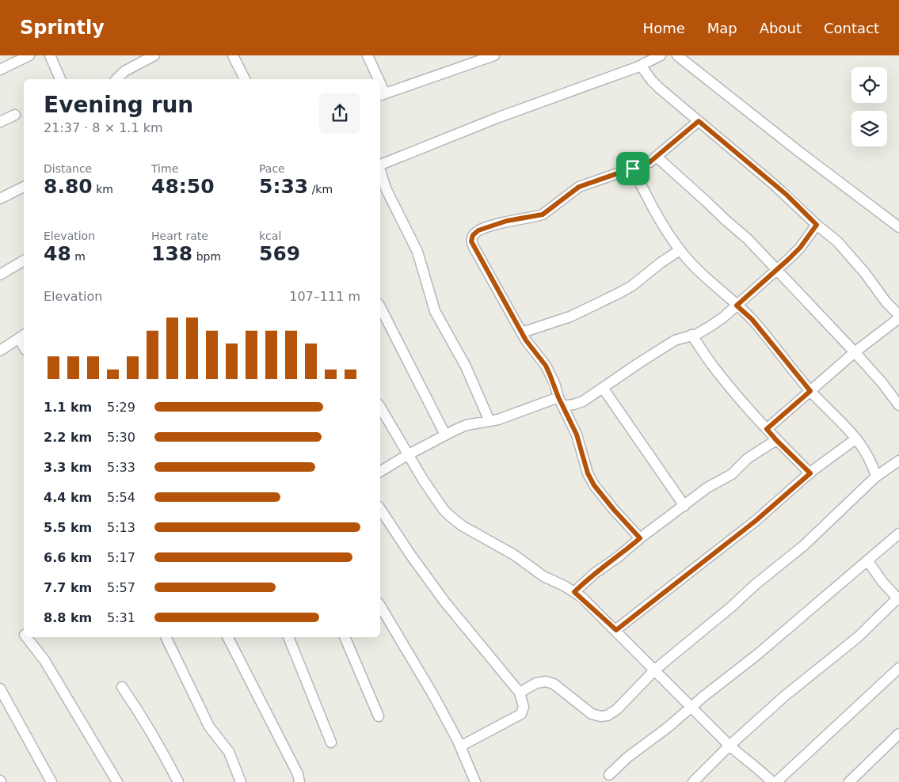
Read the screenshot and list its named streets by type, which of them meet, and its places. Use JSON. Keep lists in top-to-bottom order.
{
  "page": {
    "header": "Sprintly",
    "nav": [
      "Home",
      "Map",
      "About",
      "Contact"
    ],
    "heading": ["Evening run", "21:37 · 8 × 1.1 km"],
    "stats": [
      ["Distance", "8.80 km"],
      ["Time", "48:50"],
      ["Pace", "5:33 /km"],
      ["Elevation", "48 m"],
      ["Heart rate", "138 bpm"],
      ["kcal", "569"]
    ],
    "chart": ["Elevation", "107–111 m"],
    "list": [
      {
        "name": "1.1 km",
        "note": "5:29"
      },
      {
        "name": "2.2 km",
        "note": "5:30"
      },
      {
        "name": "3.3 km",
        "note": "5:33"
      },
      {
        "name": "4.4 km",
        "note": "5:54"
      },
      {
        "name": "5.5 km",
        "note": "5:13"
      },
      {
        "name": "6.6 km",
        "note": "5:17"
      },
      {
        "name": "7.7 km",
        "note": "5:57"
      },
      {
        "name": "8.8 km",
        "note": "5:31"
      }
    ]
  }
}
